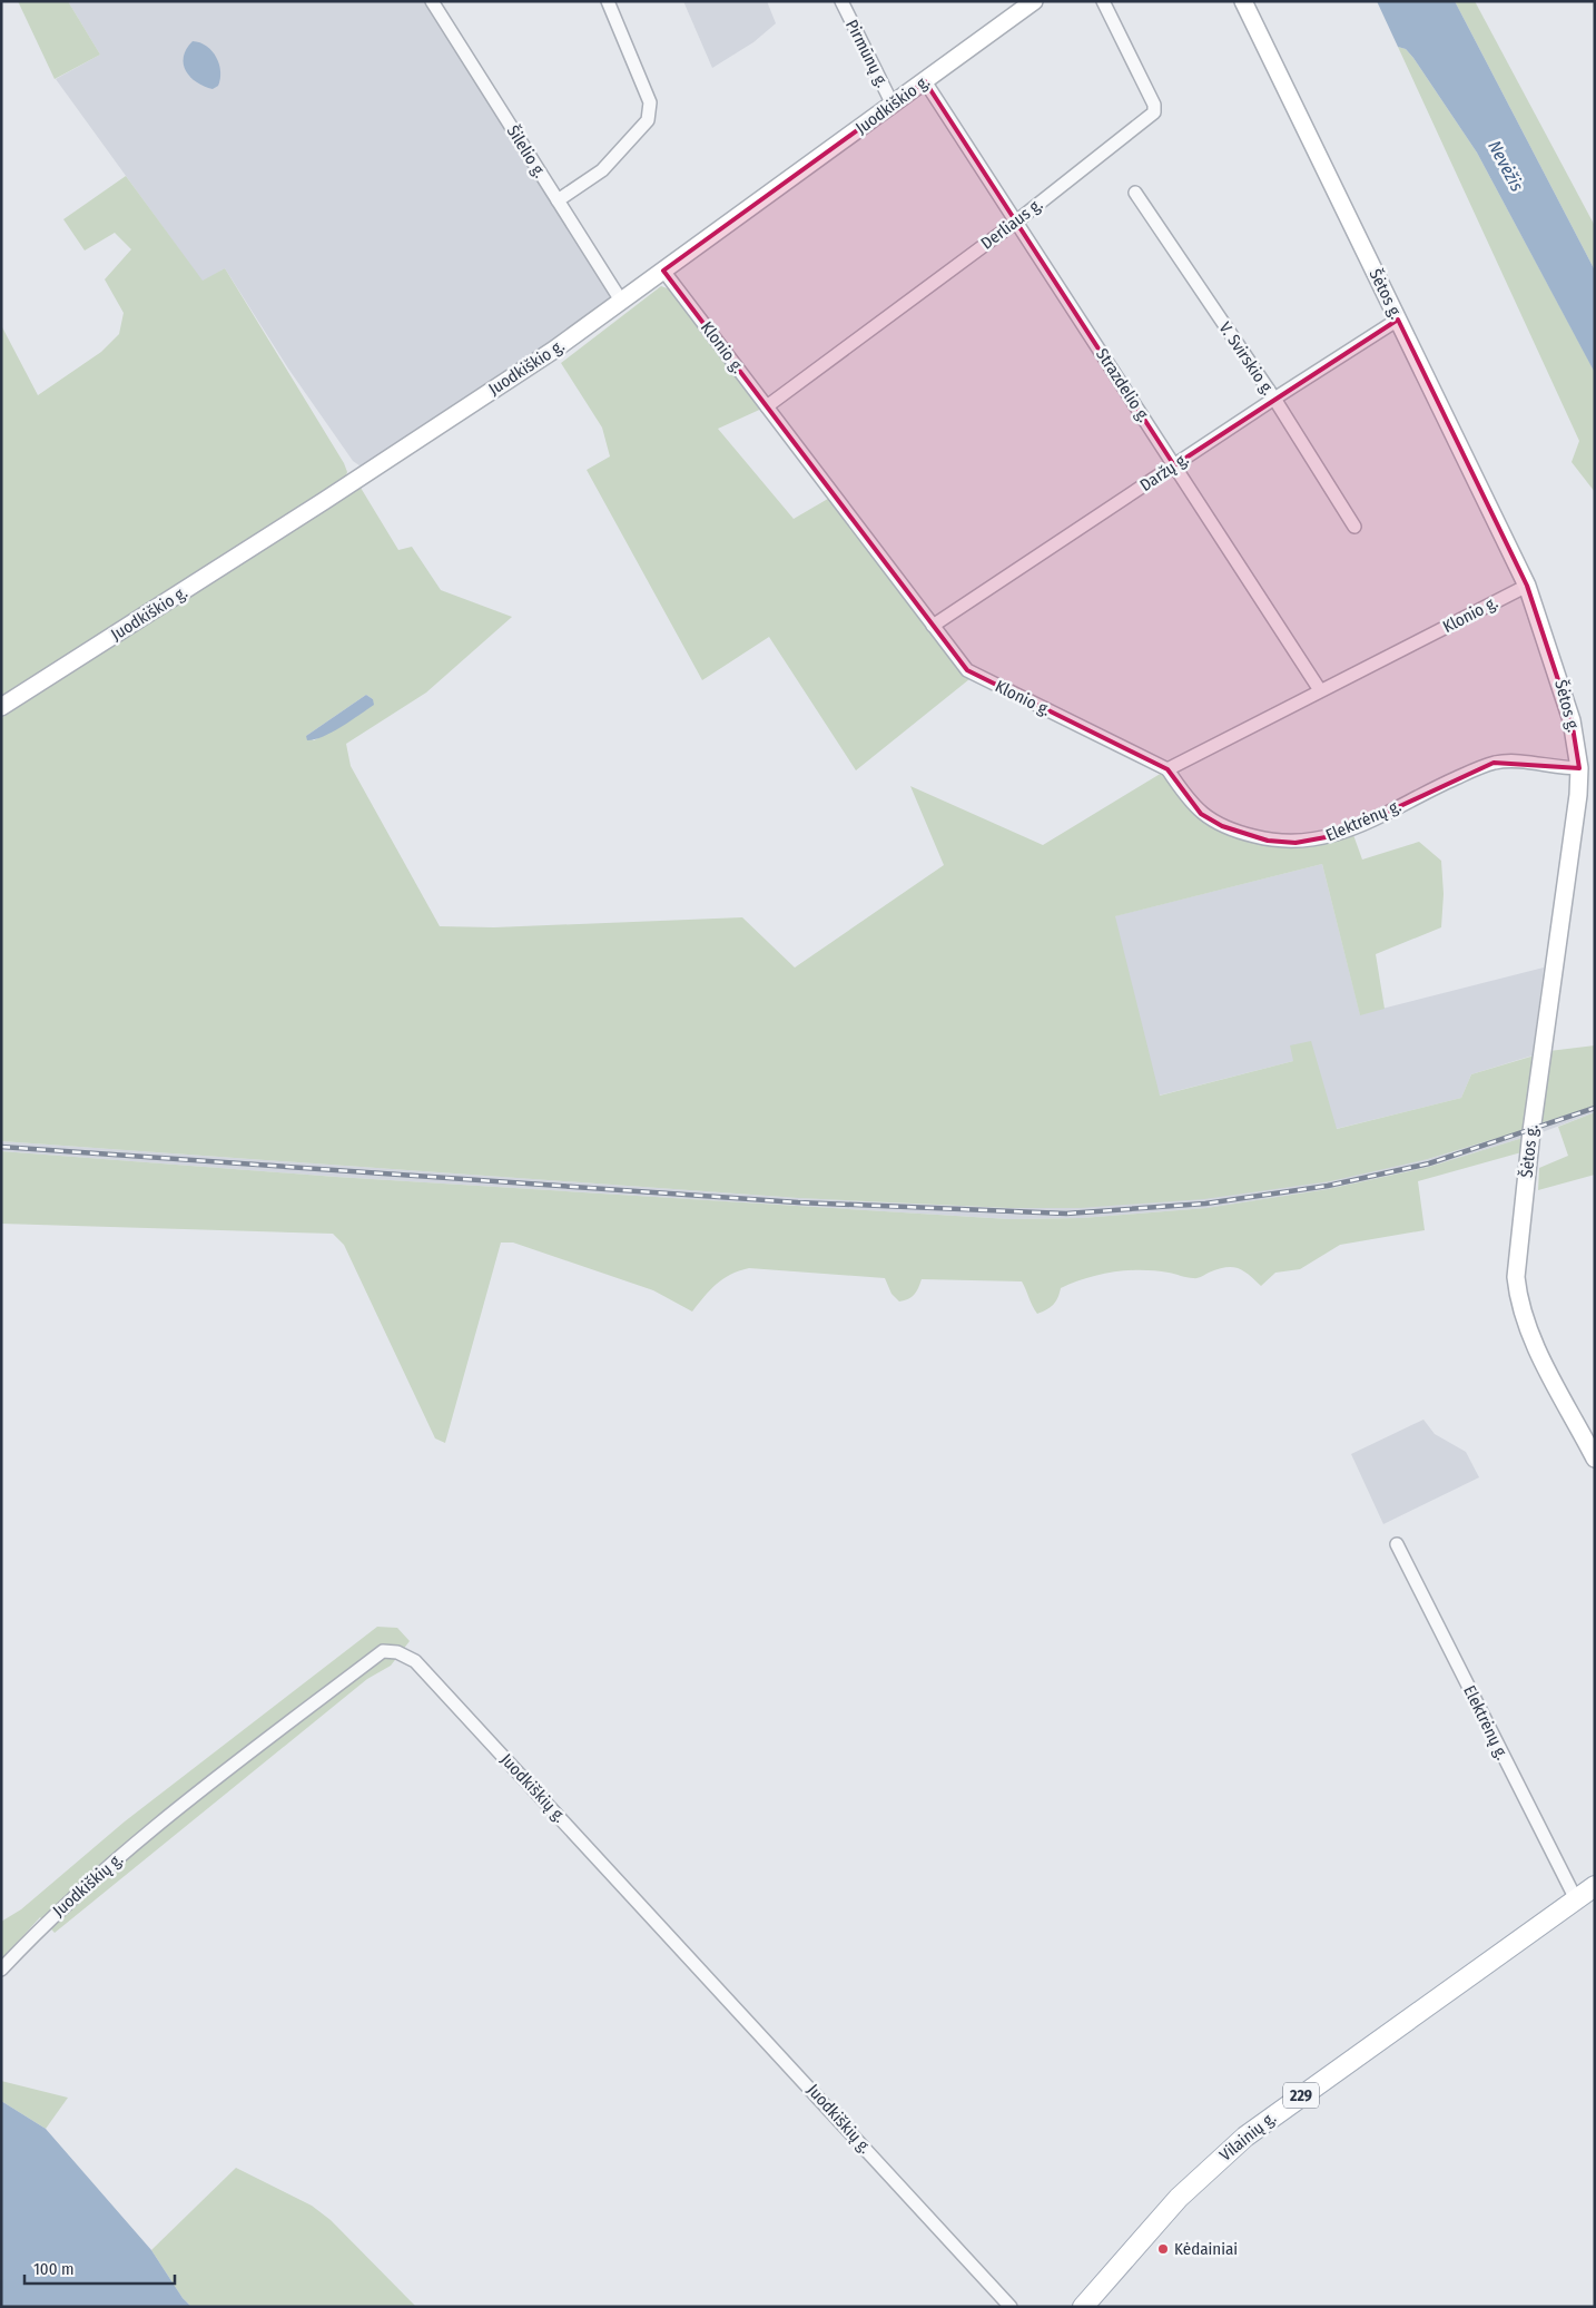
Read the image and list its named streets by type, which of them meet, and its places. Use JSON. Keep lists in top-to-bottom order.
{
  "streets": {
    "main road": [
      "Juodkiškio g.",
      "Šėtos g.",
      "229",
      "Vilainių g."
    ],
    "street": [
      "Pirmūnų g.",
      "Šilelio g.",
      "Derliaus g.",
      "Klonio g.",
      "V. Svirskio g.",
      "Strazdelio g.",
      "Daržų g.",
      "Elektrėnų g.",
      "Juodkiškių g."
    ]
  },
  "crossings": [
    ["Pirmūnų g.", "Juodkiškio g."],
    ["Juodkiškio g.", "Šilelio g."],
    ["Juodkiškio g.", "Klonio g."],
    ["Juodkiškio g.", "Strazdelio g."],
    ["Derliaus g.", "Klonio g."],
    ["Derliaus g.", "Strazdelio g."],
    ["Šėtos g.", "Klonio g."],
    ["Šėtos g.", "Daržų g."],
    ["Šėtos g.", "Elektrėnų g."],
    ["Klonio g.", "Strazdelio g."],
    ["Klonio g.", "Daržų g."],
    ["Klonio g.", "Elektrėnų g."],
    ["V. Svirskio g.", "Daržų g."],
    ["Strazdelio g.", "Daržų g."],
    ["Elektrėnų g.", "229"],
    ["Elektrėnų g.", "Vilainių g."],
    ["229", "Vilainių g."]
  ],
  "water": ["Nevėžis"],
  "places": ["Kėdainiai"],
  "scale_bar": "100 m"
}
